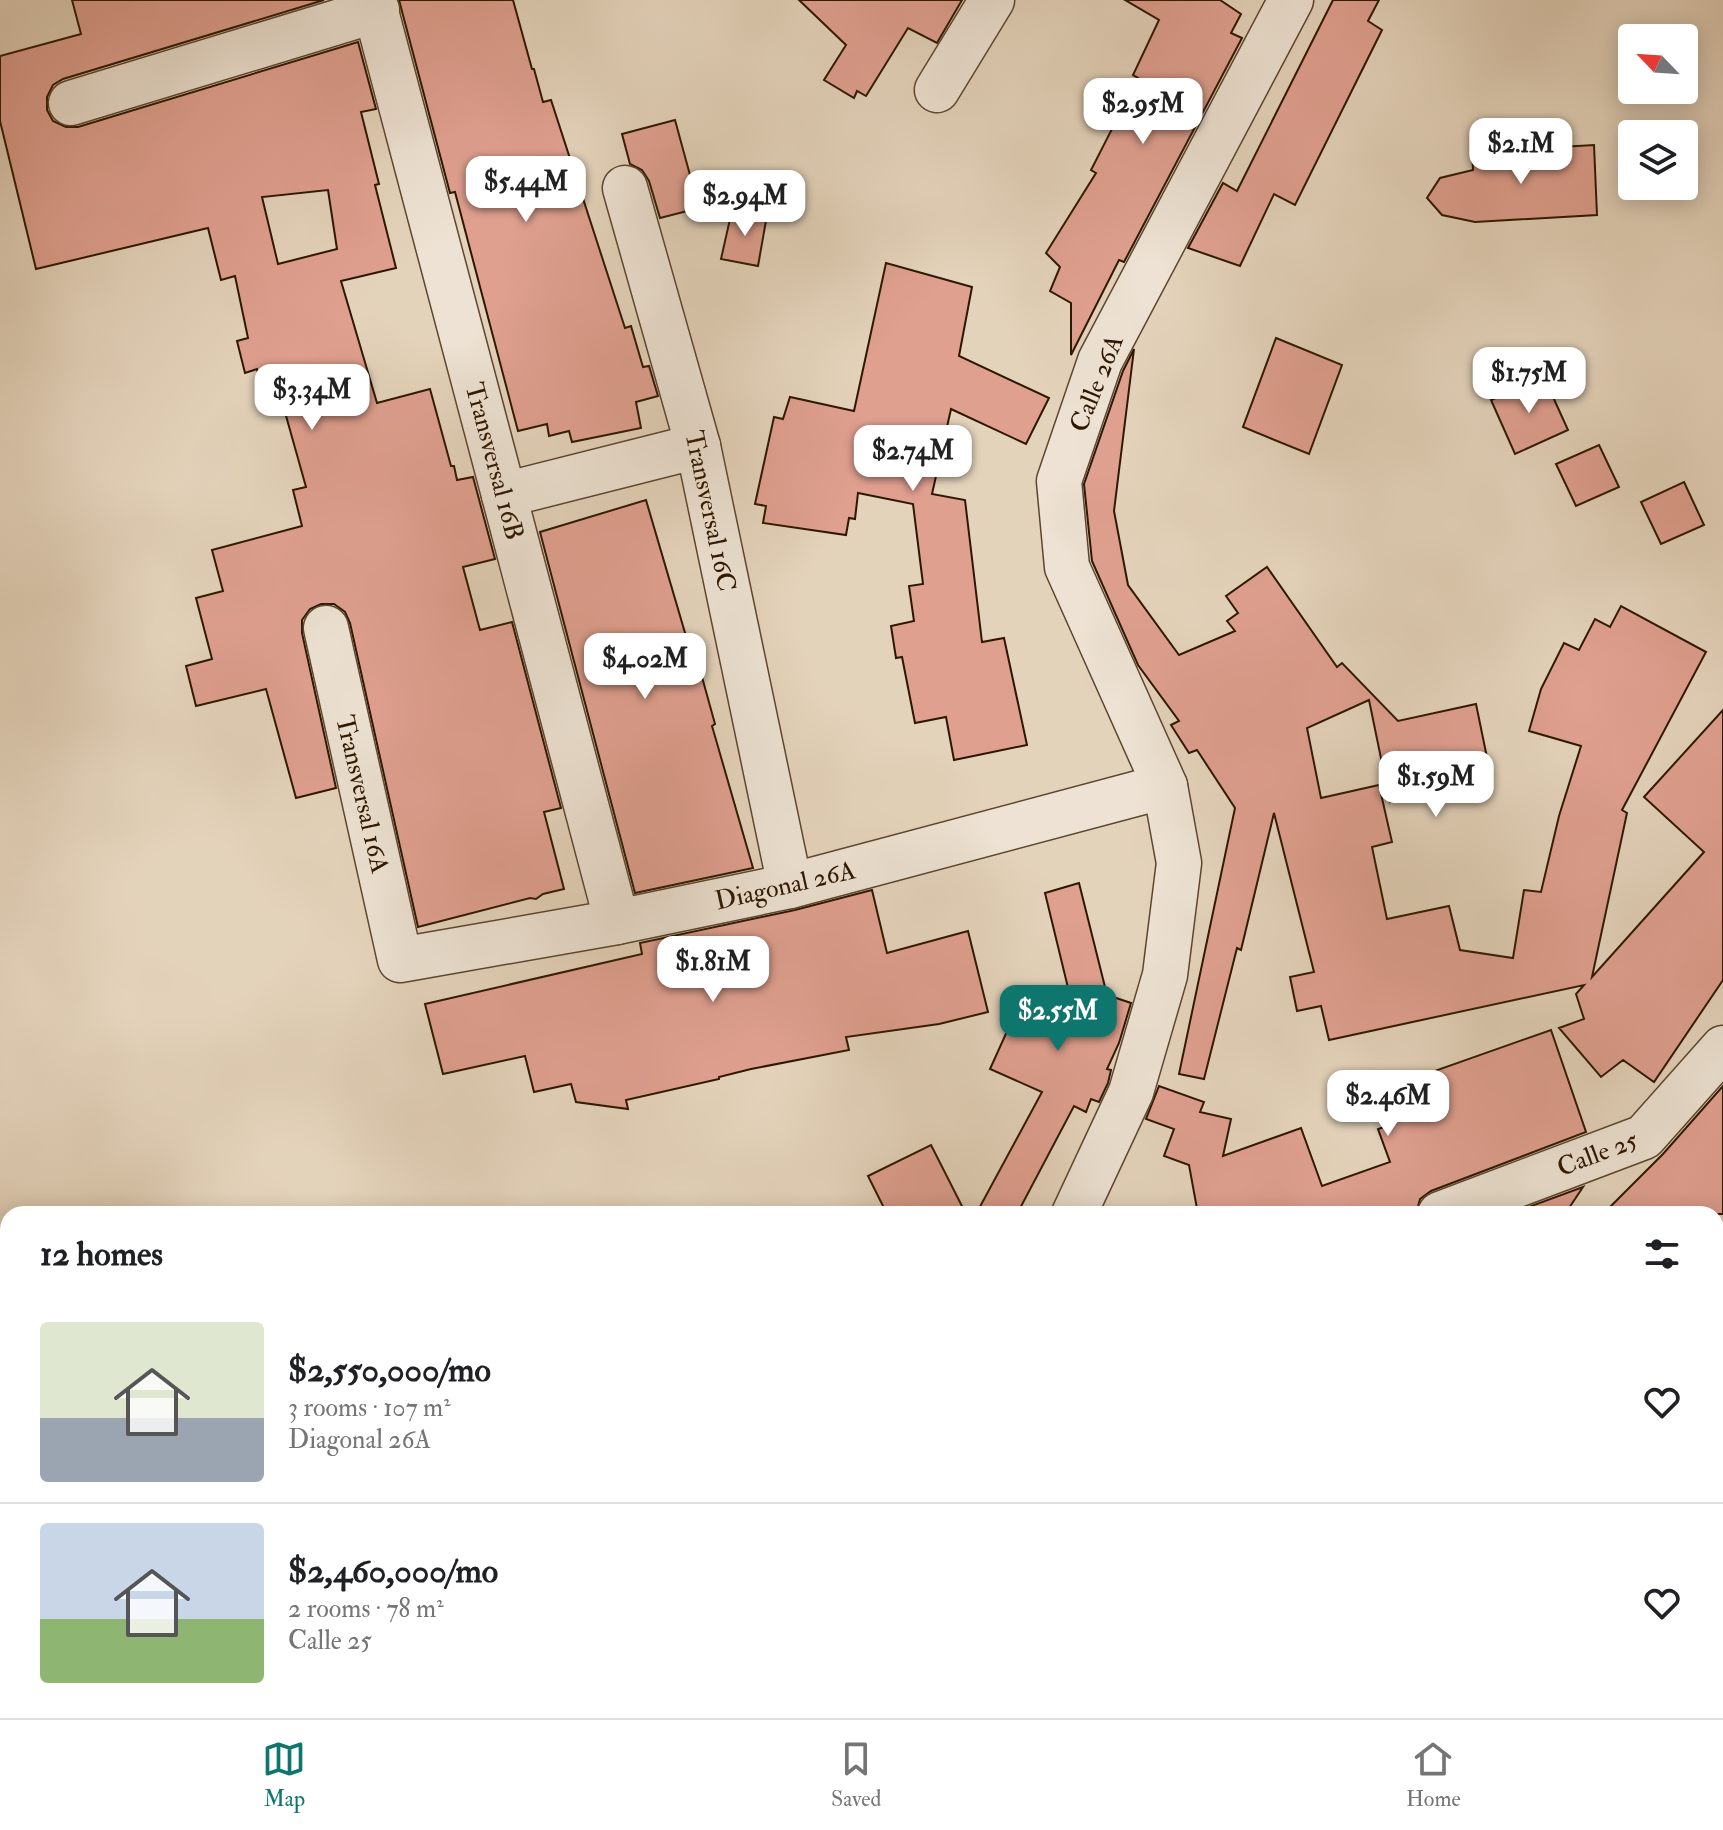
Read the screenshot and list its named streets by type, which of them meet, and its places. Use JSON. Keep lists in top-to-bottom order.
{
  "streets": {
    "street": [
      "Calle 26A",
      "Transversal 16B",
      "Transversal 16C",
      "Transversal 16A",
      "Diagonal 26A",
      "Calle 25"
    ]
  },
  "crossings": [
    ["Calle 26A", "Diagonal 26A"],
    ["Transversal 16B", "Diagonal 26A"],
    ["Transversal 16C", "Diagonal 26A"],
    ["Transversal 16A", "Diagonal 26A"]
  ],
  "north": "top left",
  "page": {
    "price": [
      "$2.95M",
      "$2.1M",
      "$5.44M",
      "$2.94M",
      "$1.75M",
      "$3.34M",
      "$2.74M",
      "$4.02M",
      "$1.59M",
      "$1.81M",
      "$2.55M",
      "$2.46M"
    ],
    "heading": "12 homes",
    "list": [
      {
        "name": "$2,550,000/mo",
        "note": "3 rooms · 107 m² · Diagonal 26A"
      },
      {
        "name": "$2,460,000/mo",
        "note": "2 rooms · 78 m² · Calle 25"
      }
    ],
    "tabs": ["Map", "Saved", "Home"]
  }
}
